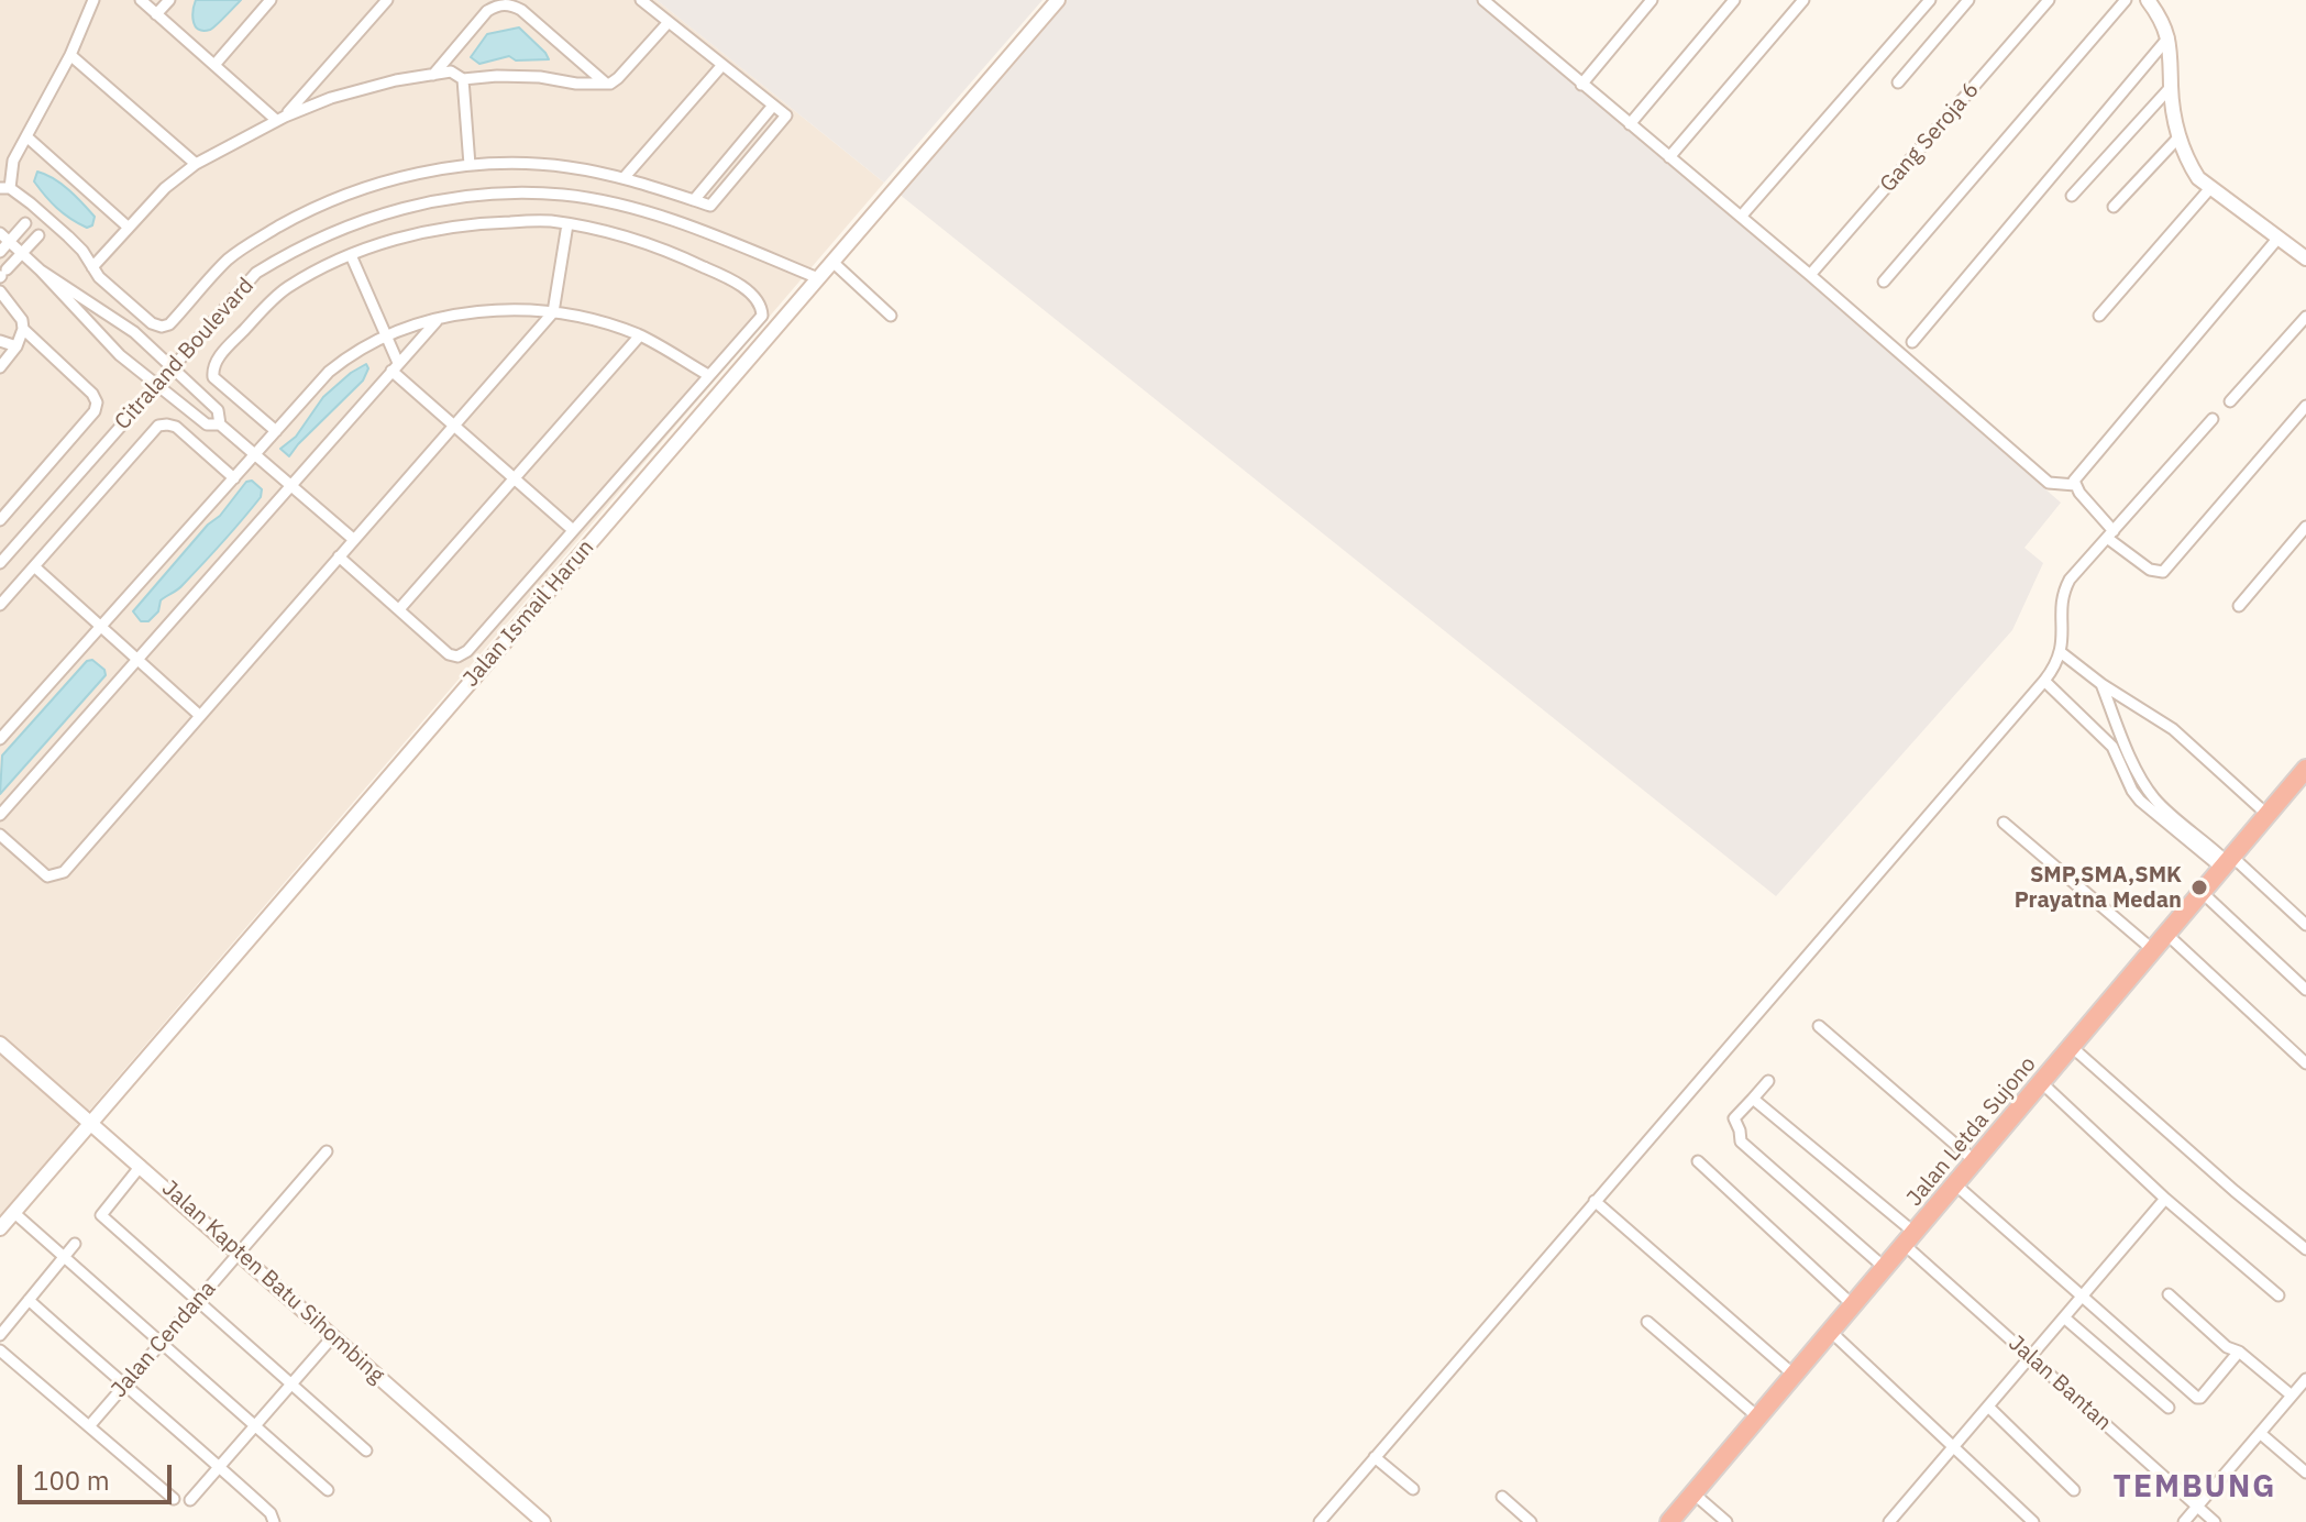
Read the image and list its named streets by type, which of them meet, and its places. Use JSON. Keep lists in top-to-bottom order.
{
  "streets": {
    "highway": ["Jalan Letda Sujono"],
    "street": [
      "Gang Seroja 6",
      "Citraland Boulevard",
      "Jalan Ismail Harun",
      "Jalan Kapten Batu Sihombing",
      "Jalan Cendana",
      "Jalan Bantan"
    ]
  },
  "crossings": [
    ["Citraland Boulevard", "Jalan Ismail Harun"],
    ["Jalan Ismail Harun", "Jalan Kapten Batu Sihombing"],
    ["Jalan Letda Sujono", "Jalan Bantan"],
    ["Jalan Kapten Batu Sihombing", "Jalan Cendana"]
  ],
  "districts": ["TEMBUNG"],
  "places": ["SMP,SMA,SMK Prayatna Medan"],
  "scale_bar": "100 m"
}
